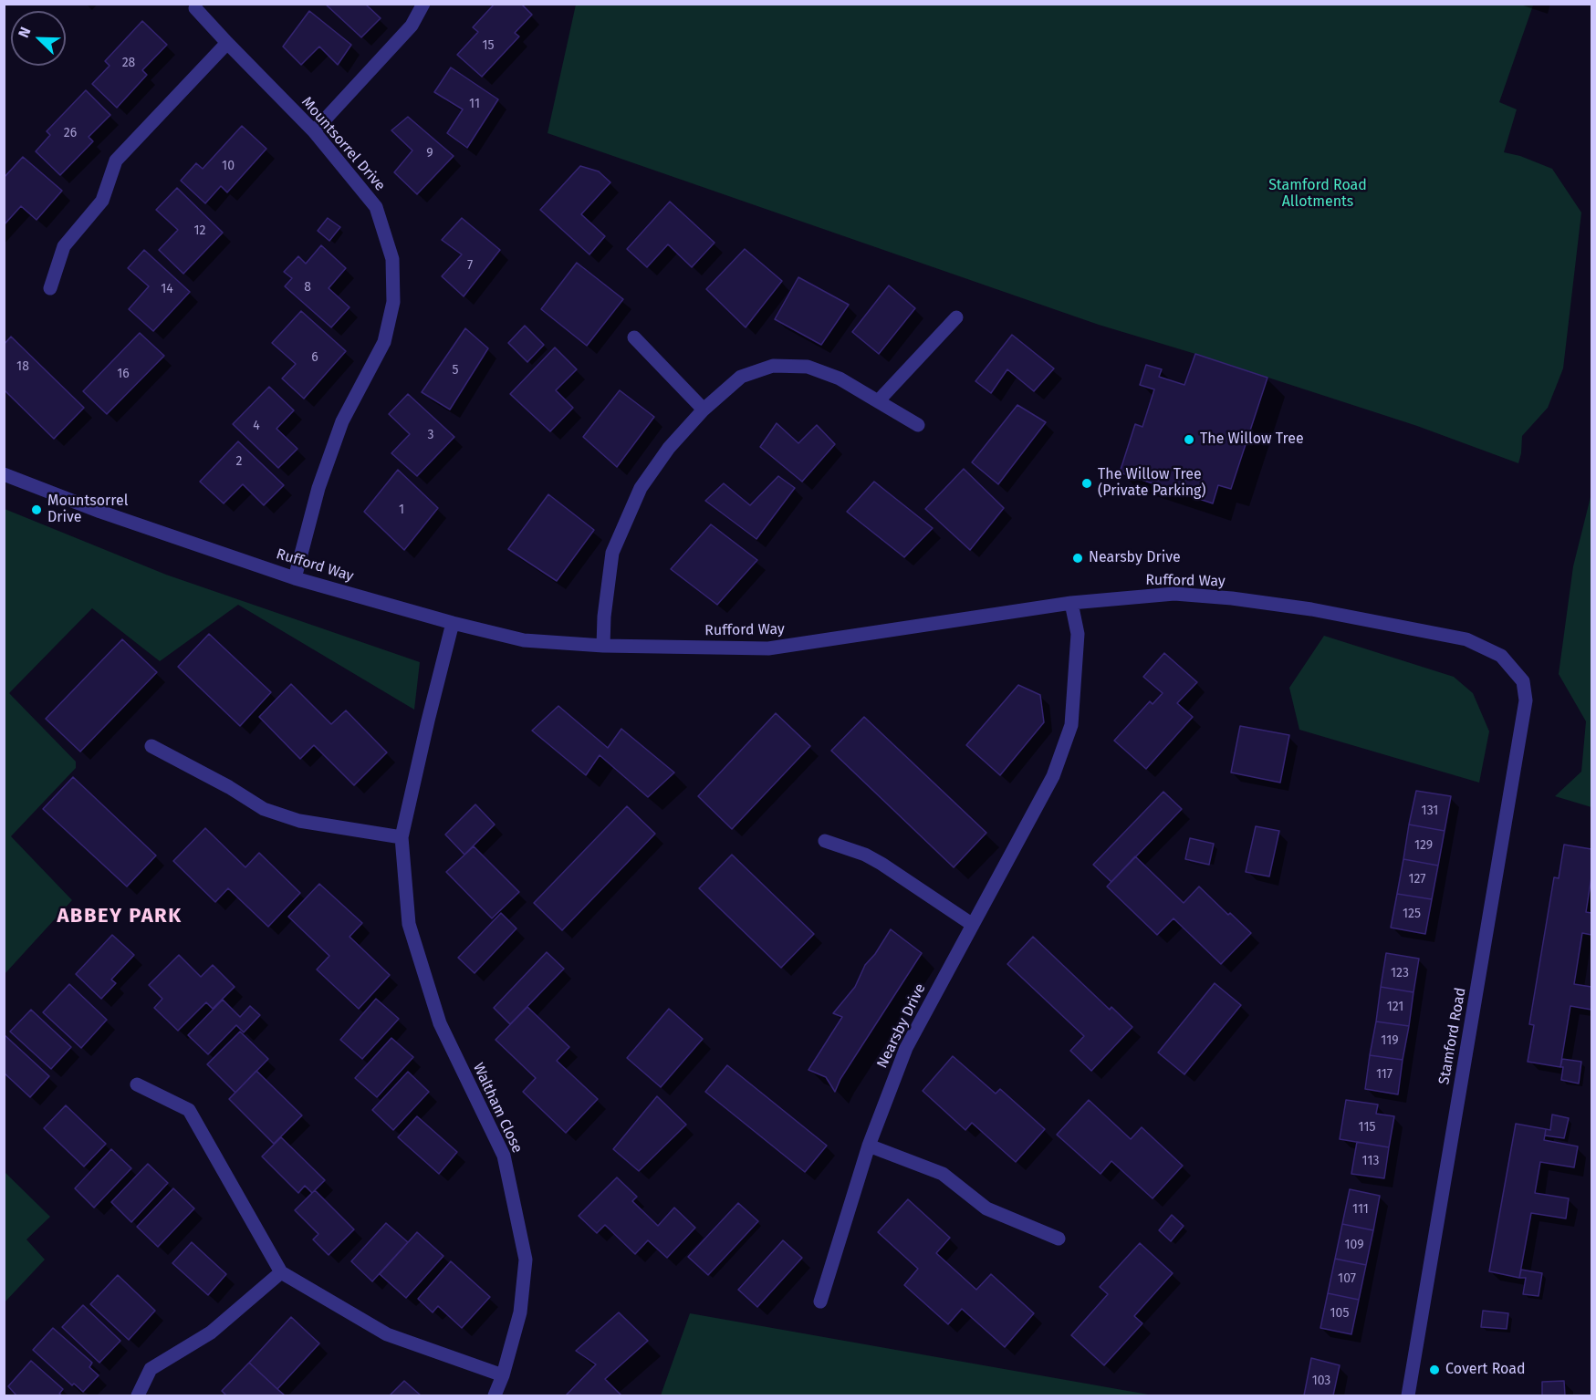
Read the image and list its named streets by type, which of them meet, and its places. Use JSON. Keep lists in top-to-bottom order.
{
  "streets": {
    "street": [
      "Mountsorrel Drive",
      "Rufford Way",
      "Nearsby Drive",
      "Stamford Road",
      "Waltham Close"
    ]
  },
  "crossings": [
    ["Mountsorrel Drive", "Rufford Way"],
    ["Rufford Way", "Nearsby Drive"],
    ["Rufford Way", "Stamford Road"],
    ["Rufford Way", "Waltham Close"]
  ],
  "districts": ["ABBEY PARK"],
  "parks": ["Stamford Road Allotments"],
  "places": [
    "The Willow Tree",
    "The Willow Tree (Private Parking)",
    "Mountsorrel Drive",
    "Nearsby Drive",
    "Covert Road"
  ],
  "house_numbers": [
    "15",
    "28",
    "11",
    "26",
    "9",
    "10",
    "12",
    "7",
    "8",
    "14",
    "6",
    "18",
    "5",
    "16",
    "4",
    "3",
    "2",
    "1",
    "131",
    "129",
    "127",
    "125",
    "123",
    "121",
    "119",
    "117",
    "115",
    "113",
    "111",
    "109",
    "107",
    "105",
    "103"
  ],
  "north": "top left"
}
